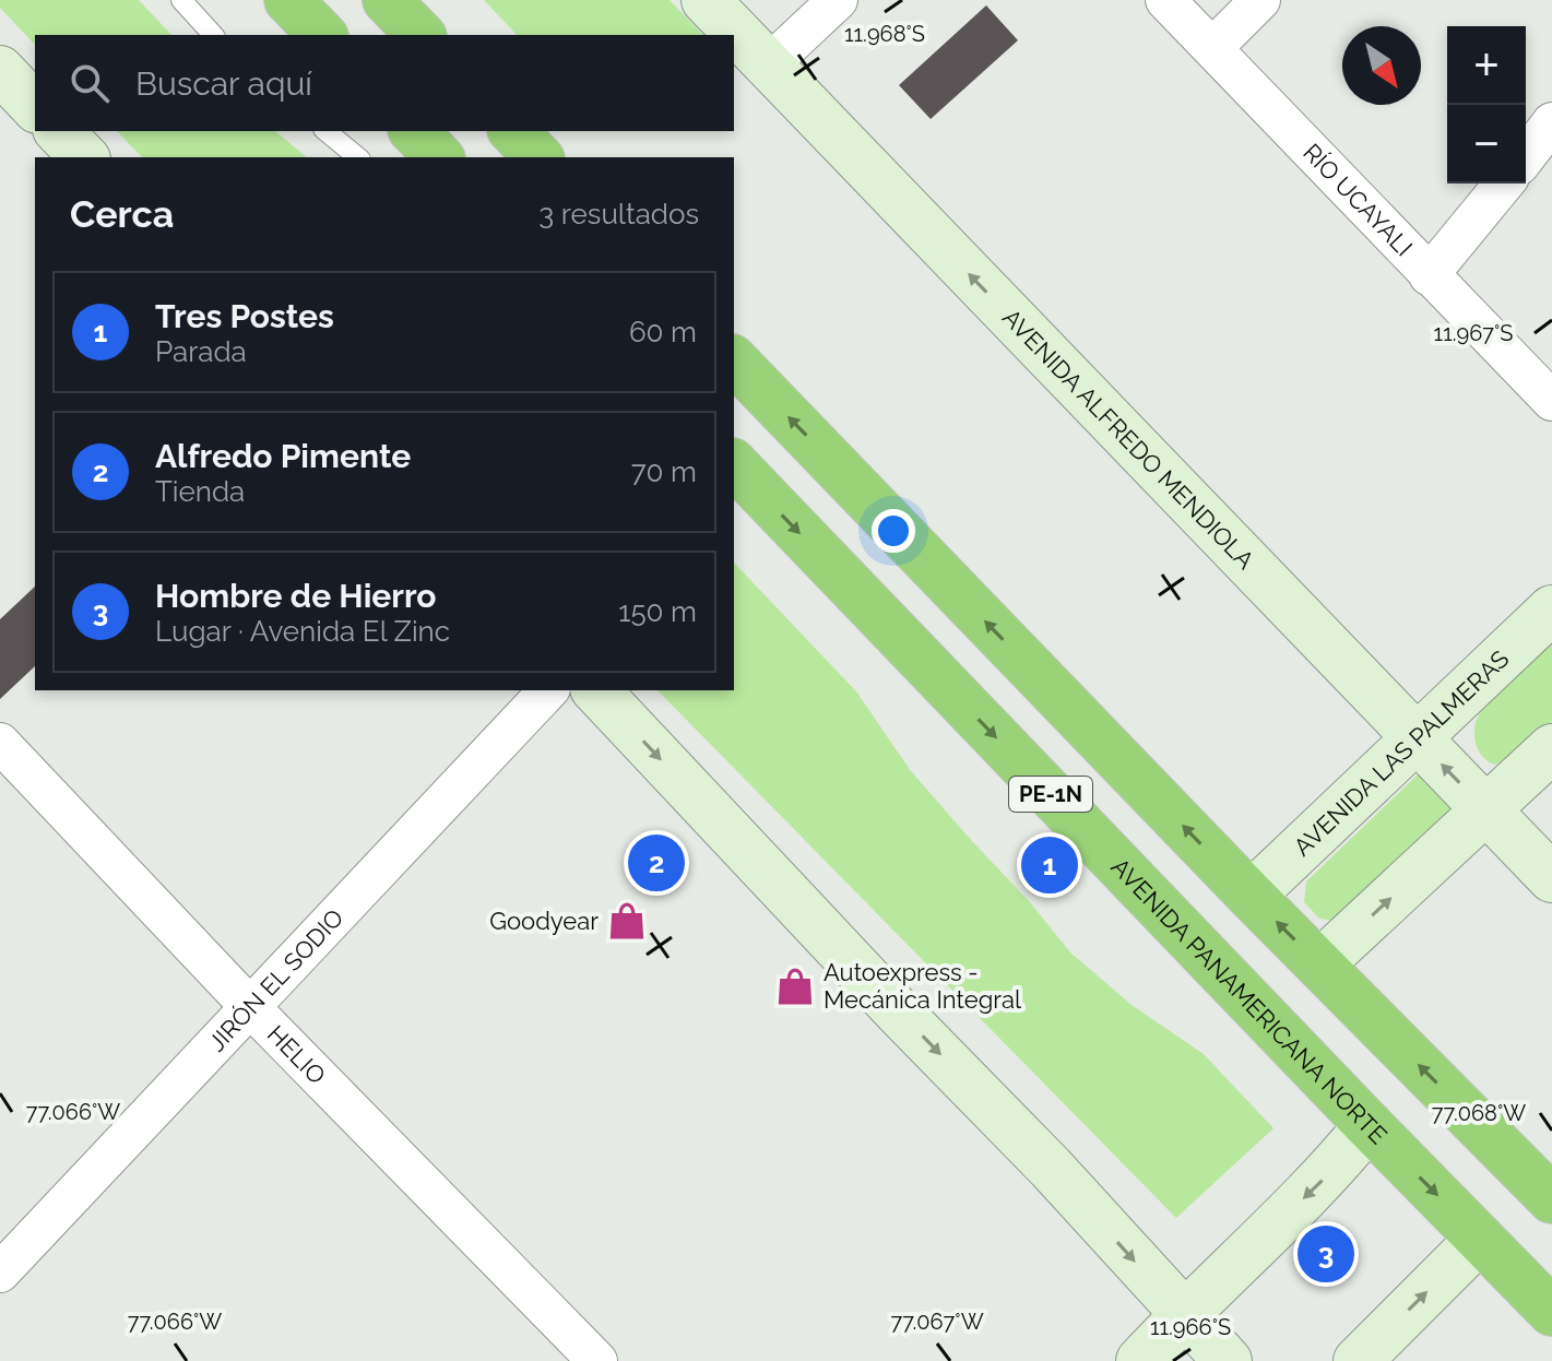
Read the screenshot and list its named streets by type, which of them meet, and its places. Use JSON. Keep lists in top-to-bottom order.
{
  "streets": {
    "highway": ["PE-1N", "AVENIDA PANAMERICANA NORTE"],
    "main road": ["AVENIDA ALFREDO MENDIOLA", "AVENIDA LAS PALMERAS"],
    "street": ["RÍO UCAYALI", "JIRÓN EL SODIO", "HELIO"]
  },
  "crossings": [
    ["AVENIDA ALFREDO MENDIOLA", "AVENIDA LAS PALMERAS"],
    ["AVENIDA LAS PALMERAS", "PE-1N"],
    ["JIRÓN EL SODIO", "HELIO"]
  ],
  "one_way": ["AVENIDA ALFREDO MENDIOLA"],
  "places": {
    "shop": ["Goodyear", "Autoexpress - Mecánica Integral"]
  },
  "north": "bottom right",
  "page": {
    "map_buttons": ["+", "−"],
    "search": "Buscar aquí",
    "heading": ["Cerca", "3 resultados"],
    "list": [
      {
        "mark": "1",
        "name": "Tres Postes",
        "note": "Parada",
        "value": "60 m"
      },
      {
        "mark": "2",
        "name": "Alfredo Pimente",
        "note": "Tienda",
        "value": "70 m"
      },
      {
        "mark": "3",
        "name": "Hombre de Hierro",
        "note": "Lugar · Avenida El Zinc",
        "value": "150 m"
      }
    ],
    "pins": ["2", "1", "3"]
  },
  "coordinates": [
    "11.968°S",
    "11.967°S",
    "77.066°W",
    "77.068°W",
    "77.067°W",
    "11.966°S"
  ]
}
